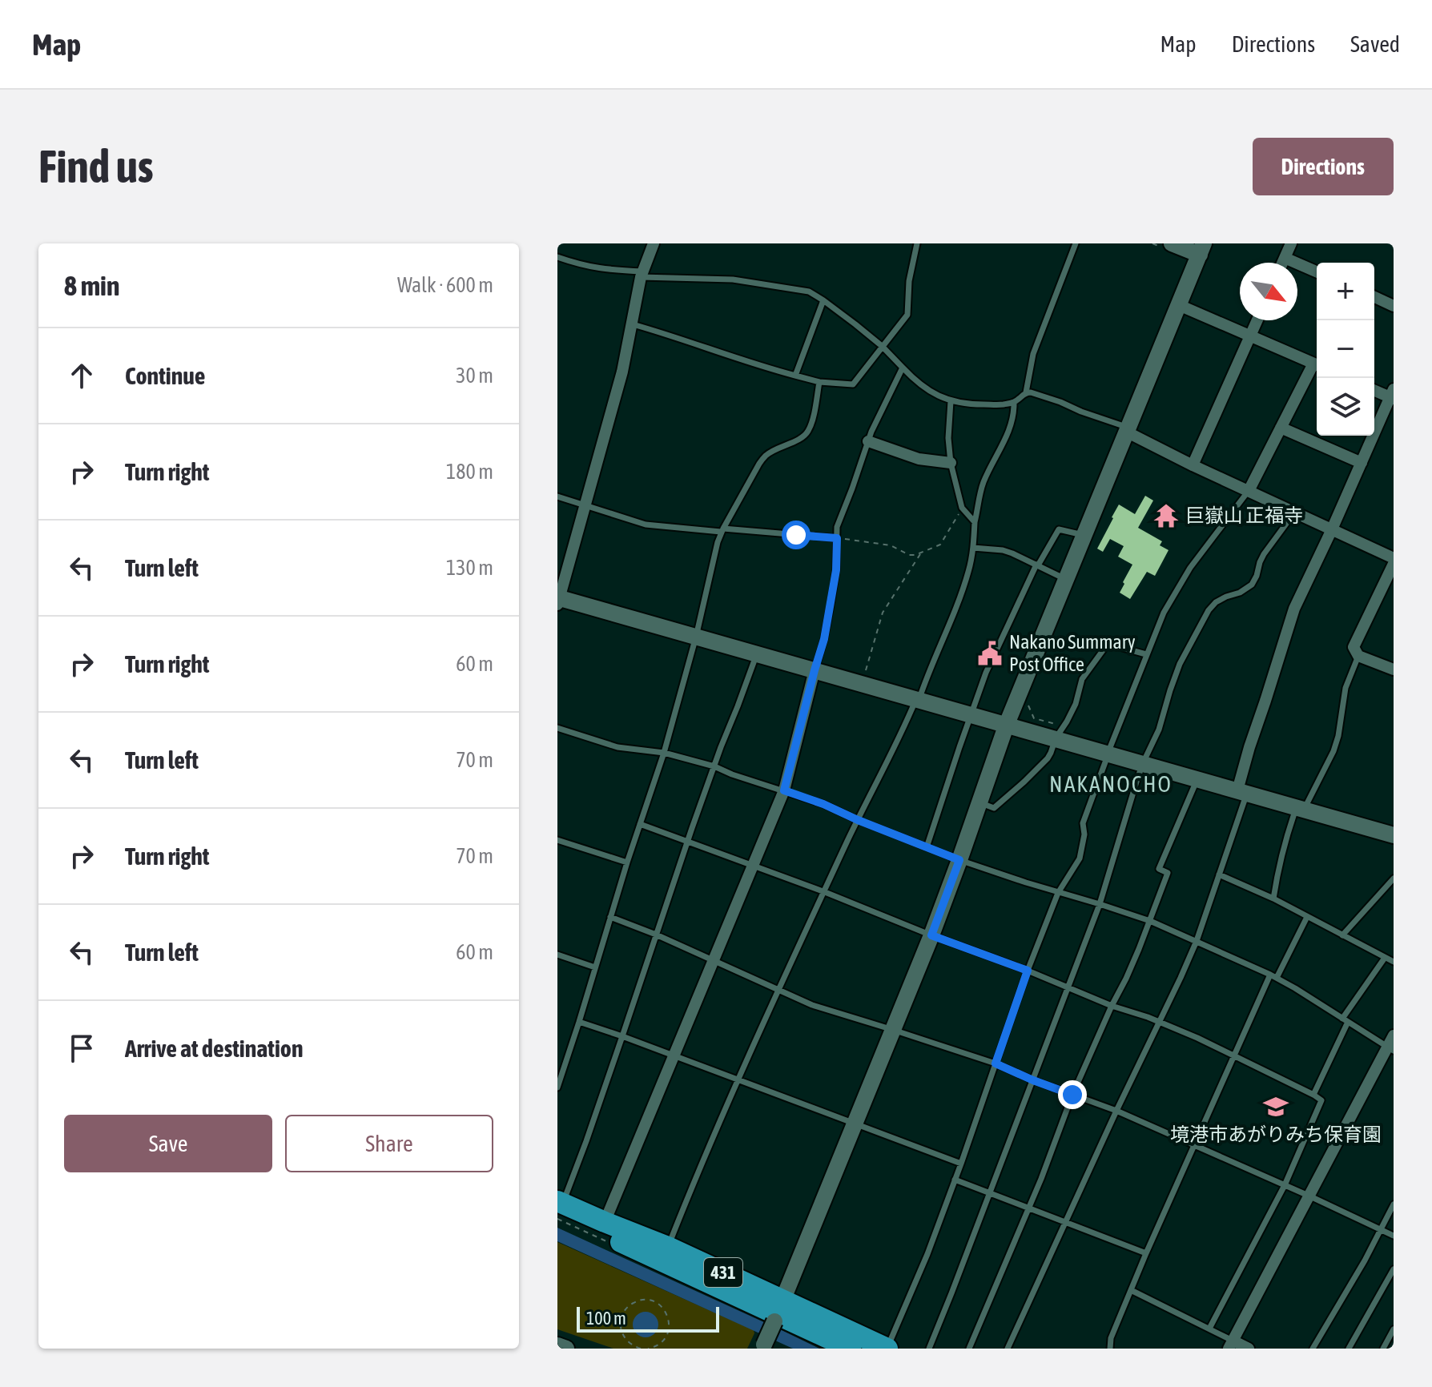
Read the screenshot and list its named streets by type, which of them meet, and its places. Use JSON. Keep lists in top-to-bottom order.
{
  "streets": {
    "highway": ["431"]
  },
  "districts": ["NAKANOCHO"],
  "places": {
    "temple": ["巨嶽山 正福寺"],
    "public building": ["Nakano Summary Post Office"],
    "school or university": ["境港市あがりみち保育園"]
  },
  "scale_bar": "100 m",
  "north": "bottom right",
  "page": {
    "header": "Map",
    "nav": ["Map", "Directions", "Saved"],
    "buttons": [
      "Directions",
      ["Save", "Share"]
    ],
    "title": "Find us",
    "heading": ["8 min", "Walk · 600 m"],
    "map_buttons": ["+", "−"],
    "list": [
      ["Continue", "30 m"],
      ["Turn right", "180 m"],
      ["Turn left", "130 m"],
      ["Turn right", "60 m"],
      ["Turn left", "70 m"],
      ["Turn right", "70 m"],
      ["Turn left", "60 m"],
      "Arrive at destination"
    ],
    "scale": "100 m"
  }
}
